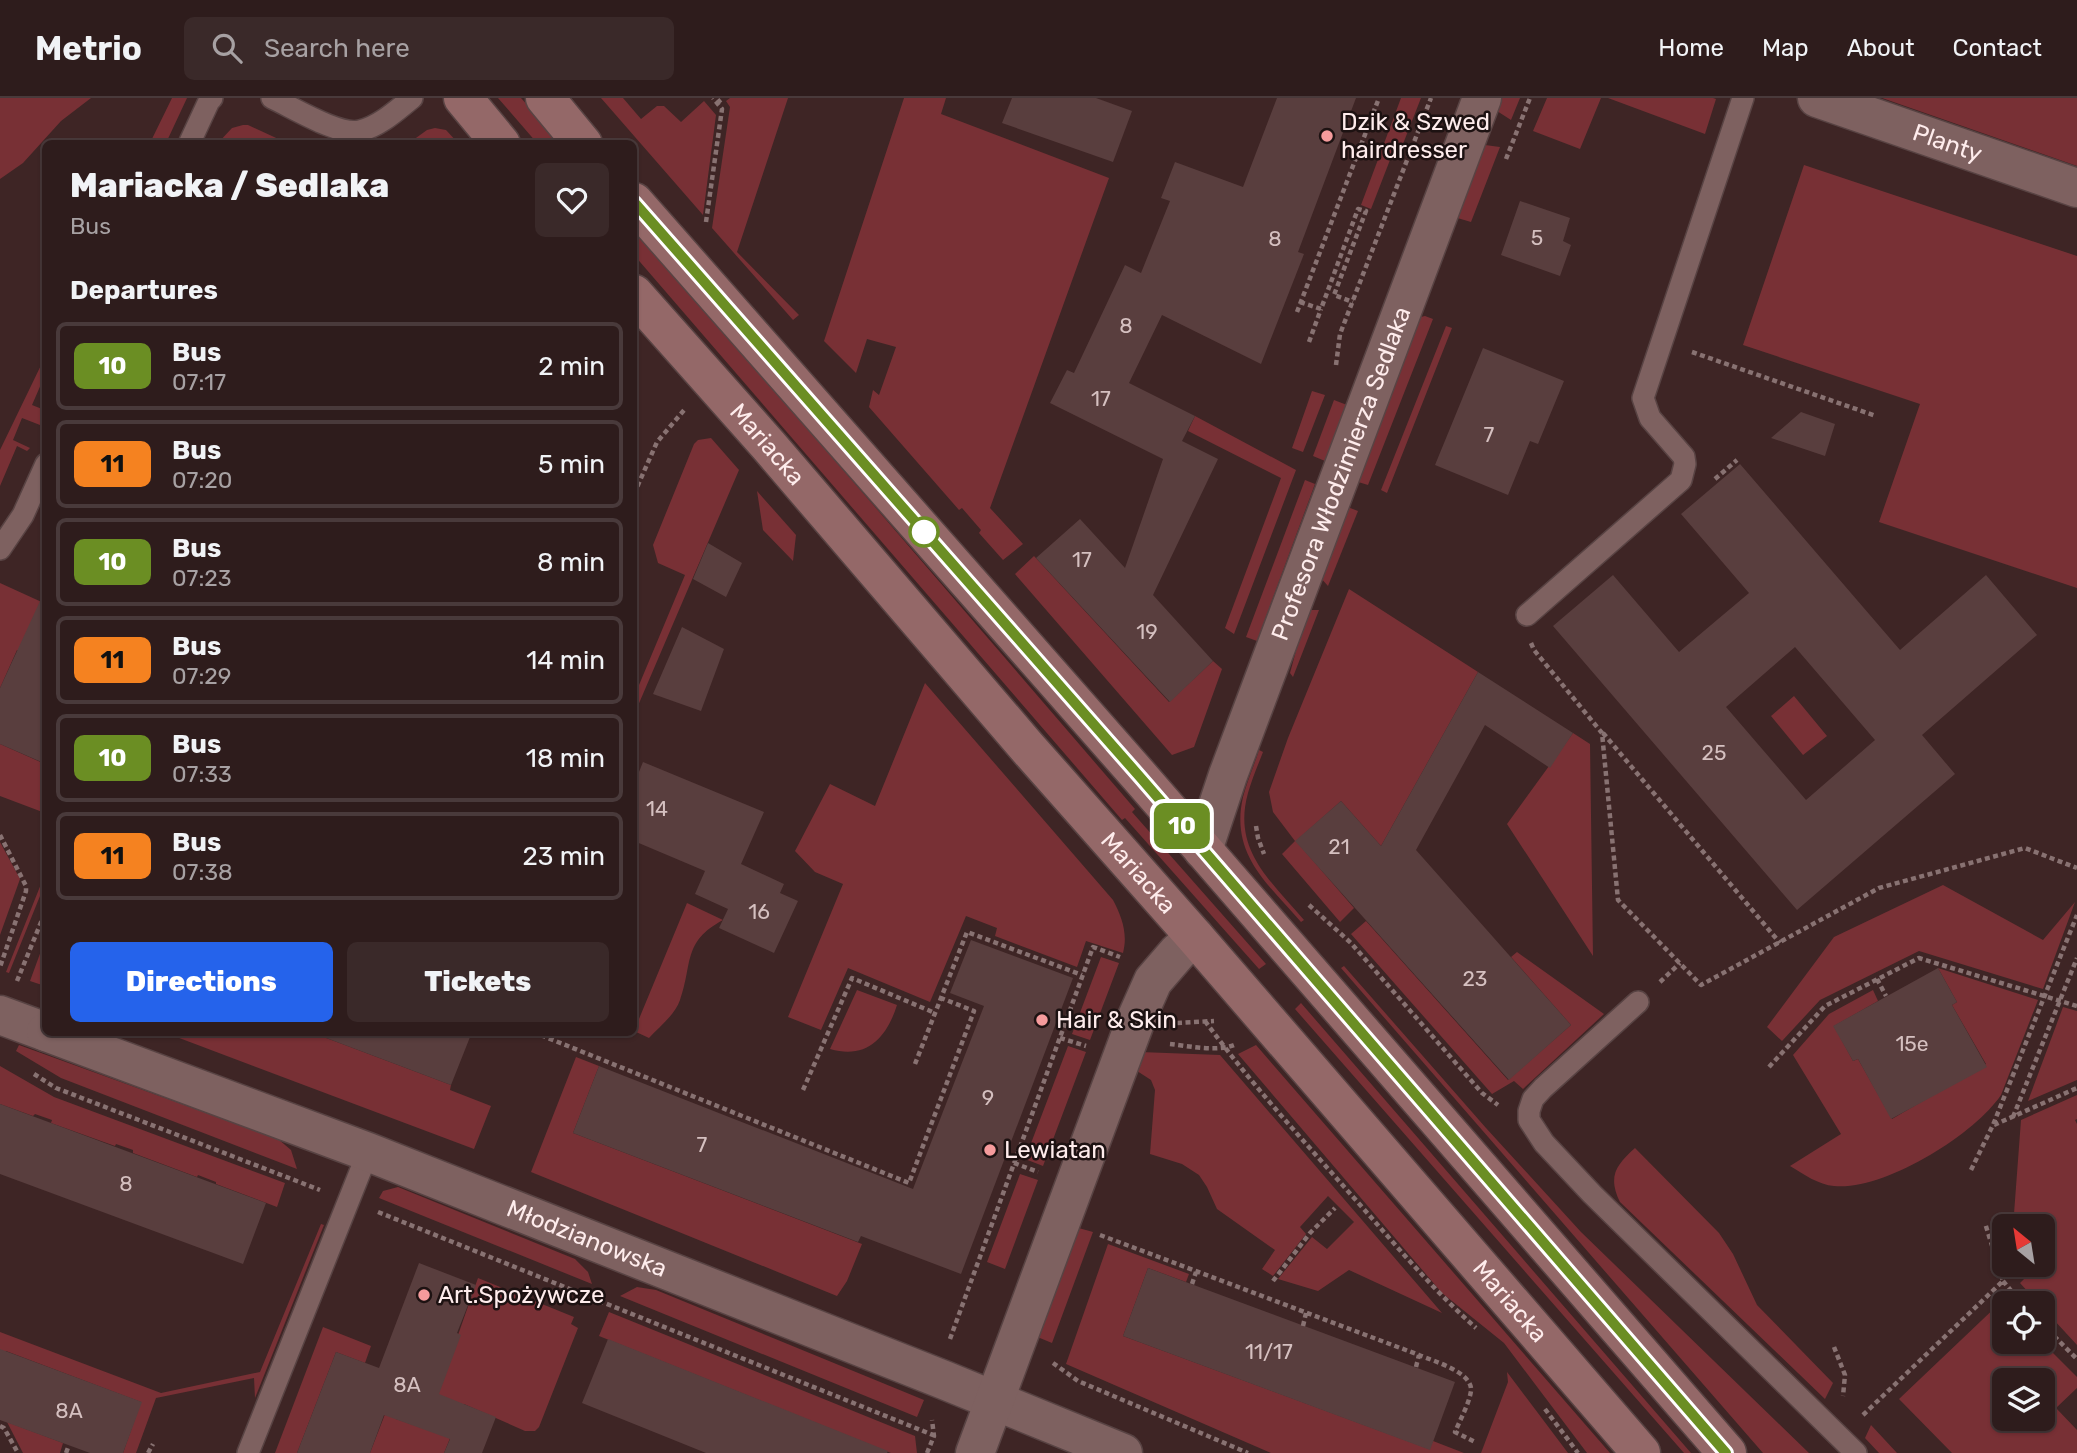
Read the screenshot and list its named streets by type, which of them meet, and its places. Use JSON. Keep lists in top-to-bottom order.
{
  "streets": {
    "main road": ["Mariacka"],
    "street": ["Planty", "Profesora Włodzimierza Sedlaka", "Młodzianowska"]
  },
  "places": [
    "Dzik & Szwed hairdresser",
    "Hair & Skin",
    "Lewiatan",
    "Art.Spożywcze"
  ],
  "lines": ["bus line 10"],
  "house_numbers": [
    "5",
    "8",
    "8",
    "17",
    "7",
    "17",
    "19",
    "25",
    "14",
    "21",
    "16",
    "23",
    "15e",
    "9",
    "7",
    "8",
    "11/17",
    "8A",
    "8A"
  ],
  "north": "top left",
  "page": {
    "header": "Metrio",
    "search": "Search here",
    "nav": [
      "Home",
      "Map",
      "About",
      "Contact"
    ],
    "on_map": "10",
    "heading": [
      ["Mariacka / Sedlaka", "Bus"],
      "Departures"
    ],
    "list": [
      {
        "mark": "10",
        "name": "Bus",
        "note": "07:17",
        "value": "2 min"
      },
      {
        "mark": "11",
        "name": "Bus",
        "note": "07:20",
        "value": "5 min"
      },
      {
        "mark": "10",
        "name": "Bus",
        "note": "07:23",
        "value": "8 min"
      },
      {
        "mark": "11",
        "name": "Bus",
        "note": "07:29",
        "value": "14 min"
      },
      {
        "mark": "10",
        "name": "Bus",
        "note": "07:33",
        "value": "18 min"
      },
      {
        "mark": "11",
        "name": "Bus",
        "note": "07:38",
        "value": "23 min"
      }
    ],
    "buttons": ["Directions", "Tickets"]
  }
}
